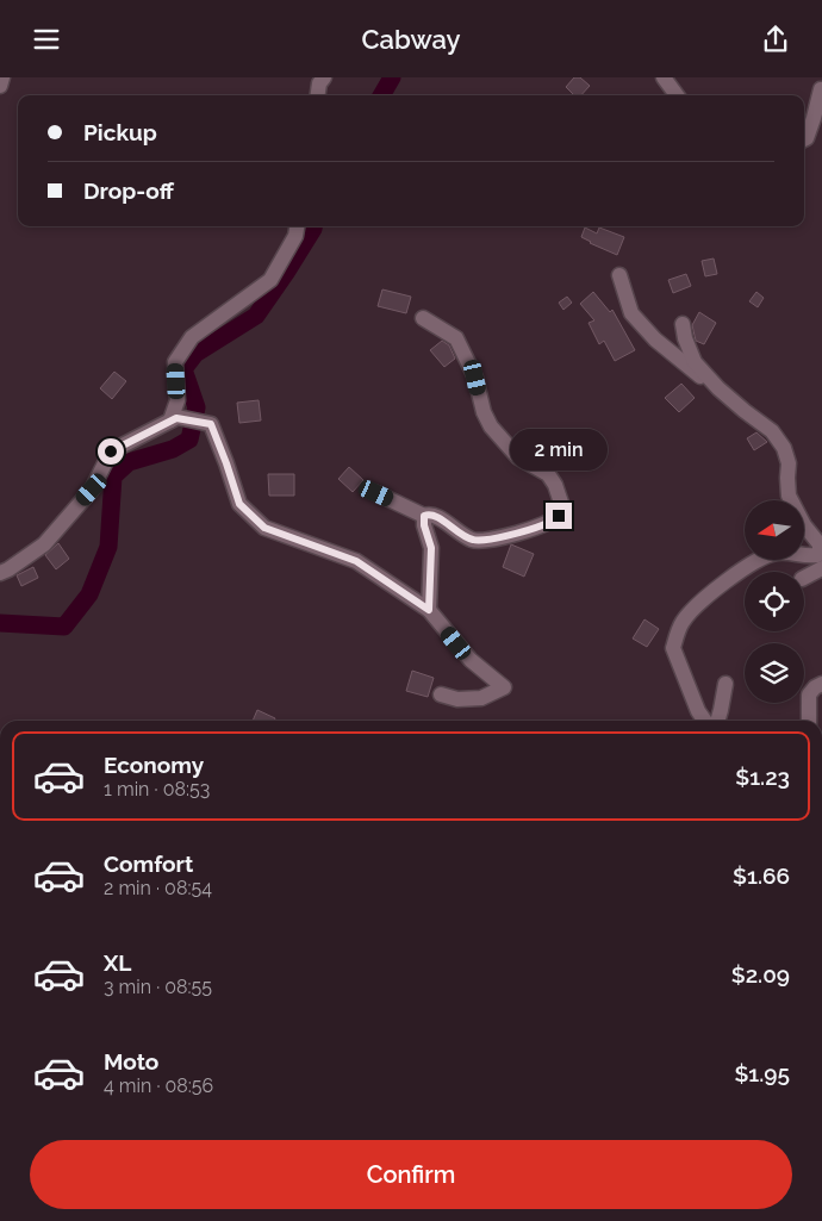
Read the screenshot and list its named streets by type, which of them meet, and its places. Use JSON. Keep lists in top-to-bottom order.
{
  "north": "left",
  "page": {
    "header": "Cabway",
    "banner": ["Pickup", "Drop-off"],
    "bubble": "2 min",
    "list": [
      {
        "name": "Economy",
        "note": "1 min · 08:53",
        "value": "$1.23"
      },
      {
        "name": "Comfort",
        "note": "2 min · 08:54",
        "value": "$1.66"
      },
      {
        "name": "XL",
        "note": "3 min · 08:55",
        "value": "$2.09"
      },
      {
        "name": "Moto",
        "note": "4 min · 08:56",
        "value": "$1.95"
      }
    ],
    "buttons": "Confirm"
  }
}
